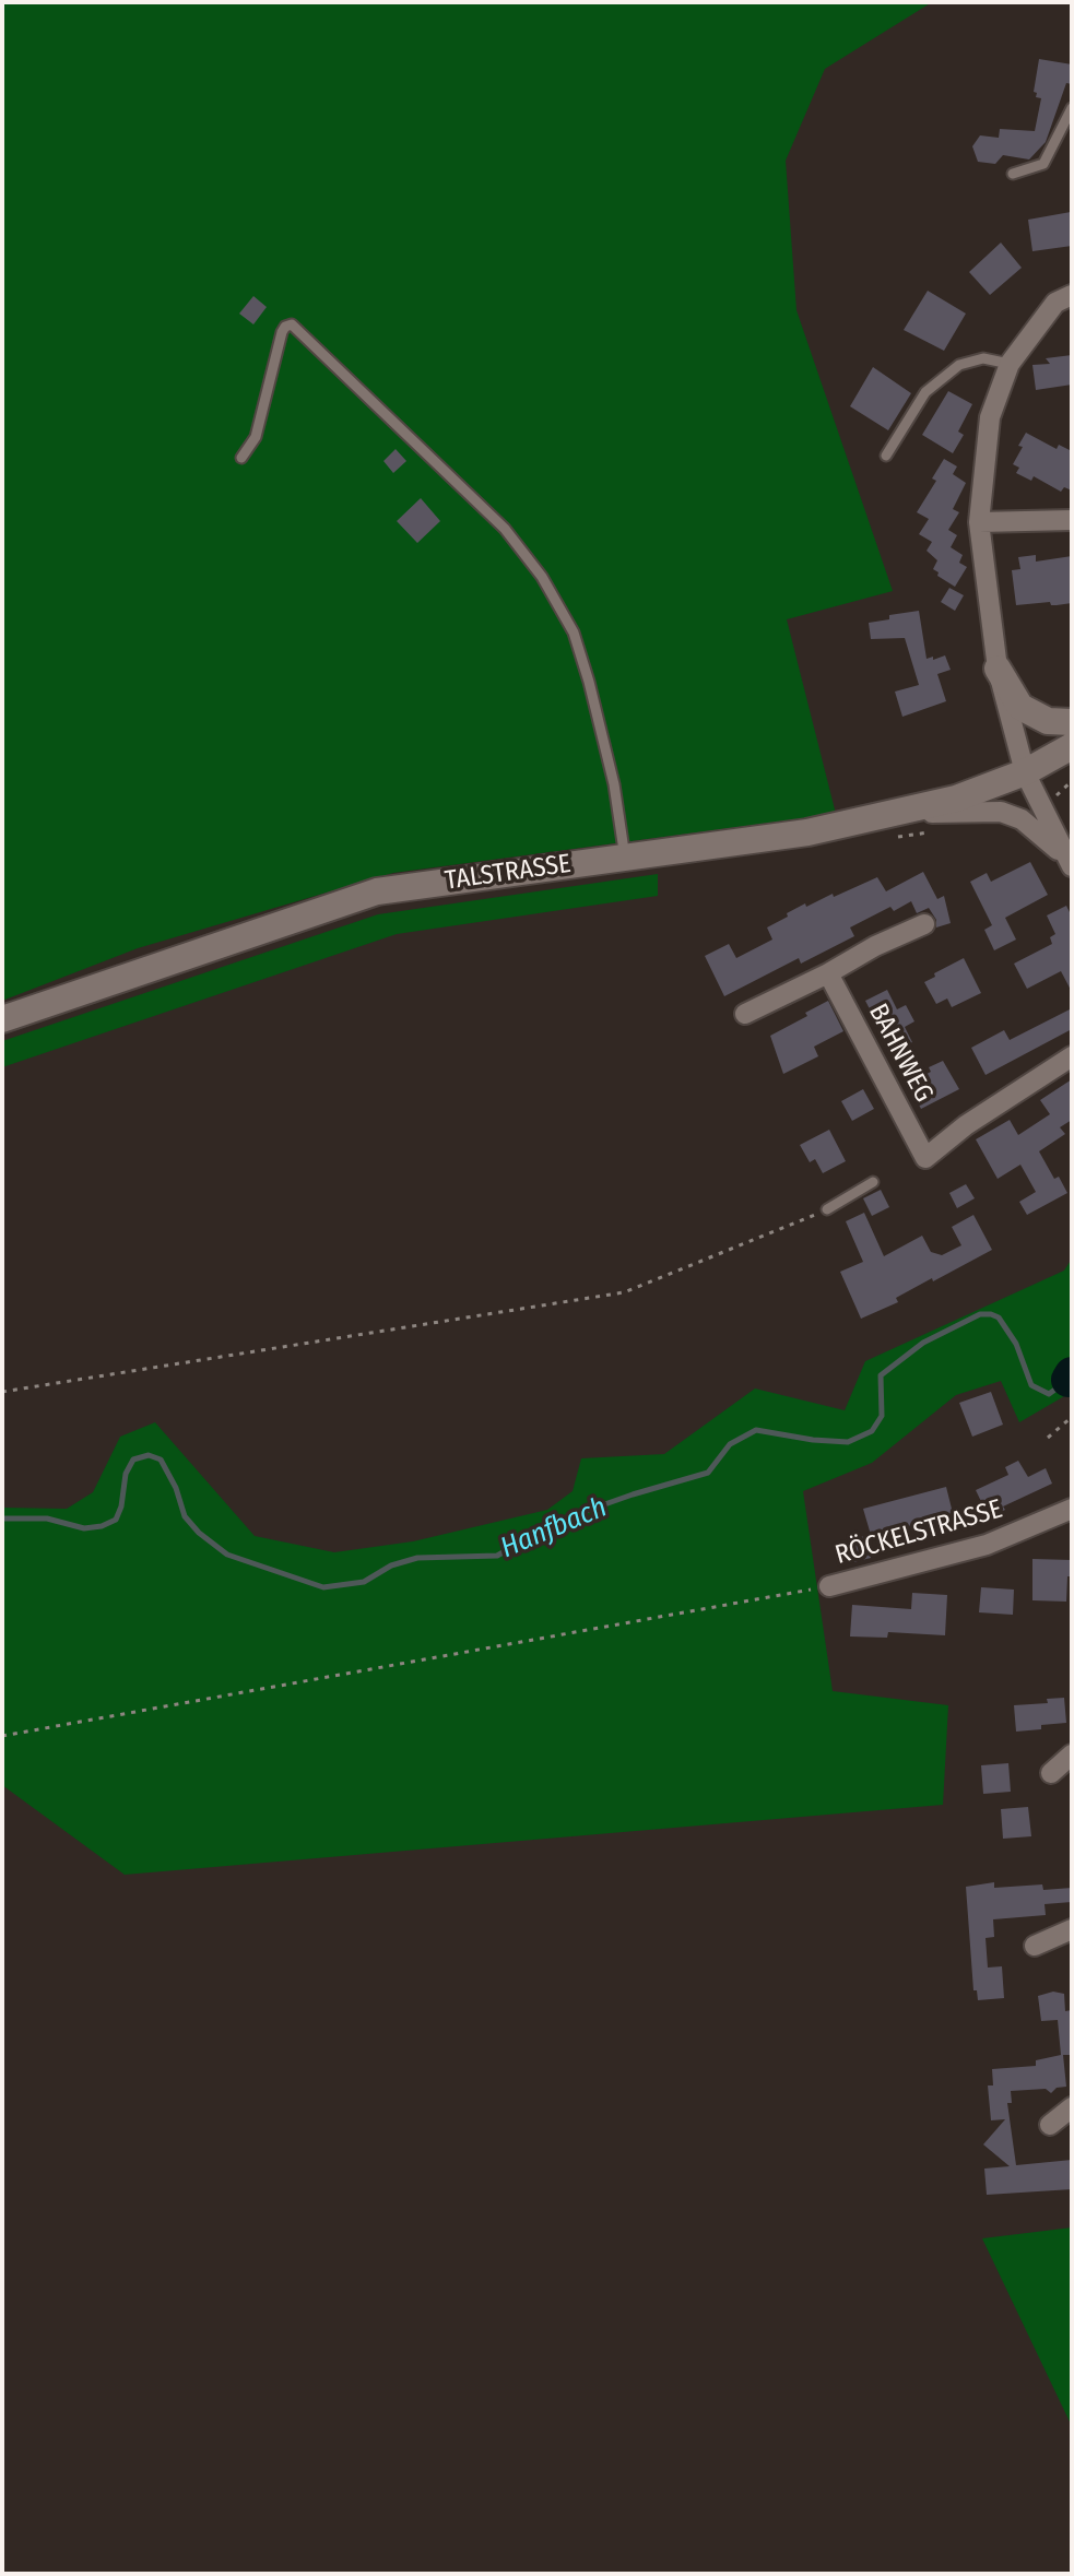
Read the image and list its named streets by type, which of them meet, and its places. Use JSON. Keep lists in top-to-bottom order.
{
  "streets": {
    "main road": ["TALSTRASSE"],
    "street": ["BAHNWEG", "RÖCKELSTRASSE"]
  },
  "water": ["Hanfbach"]
}
